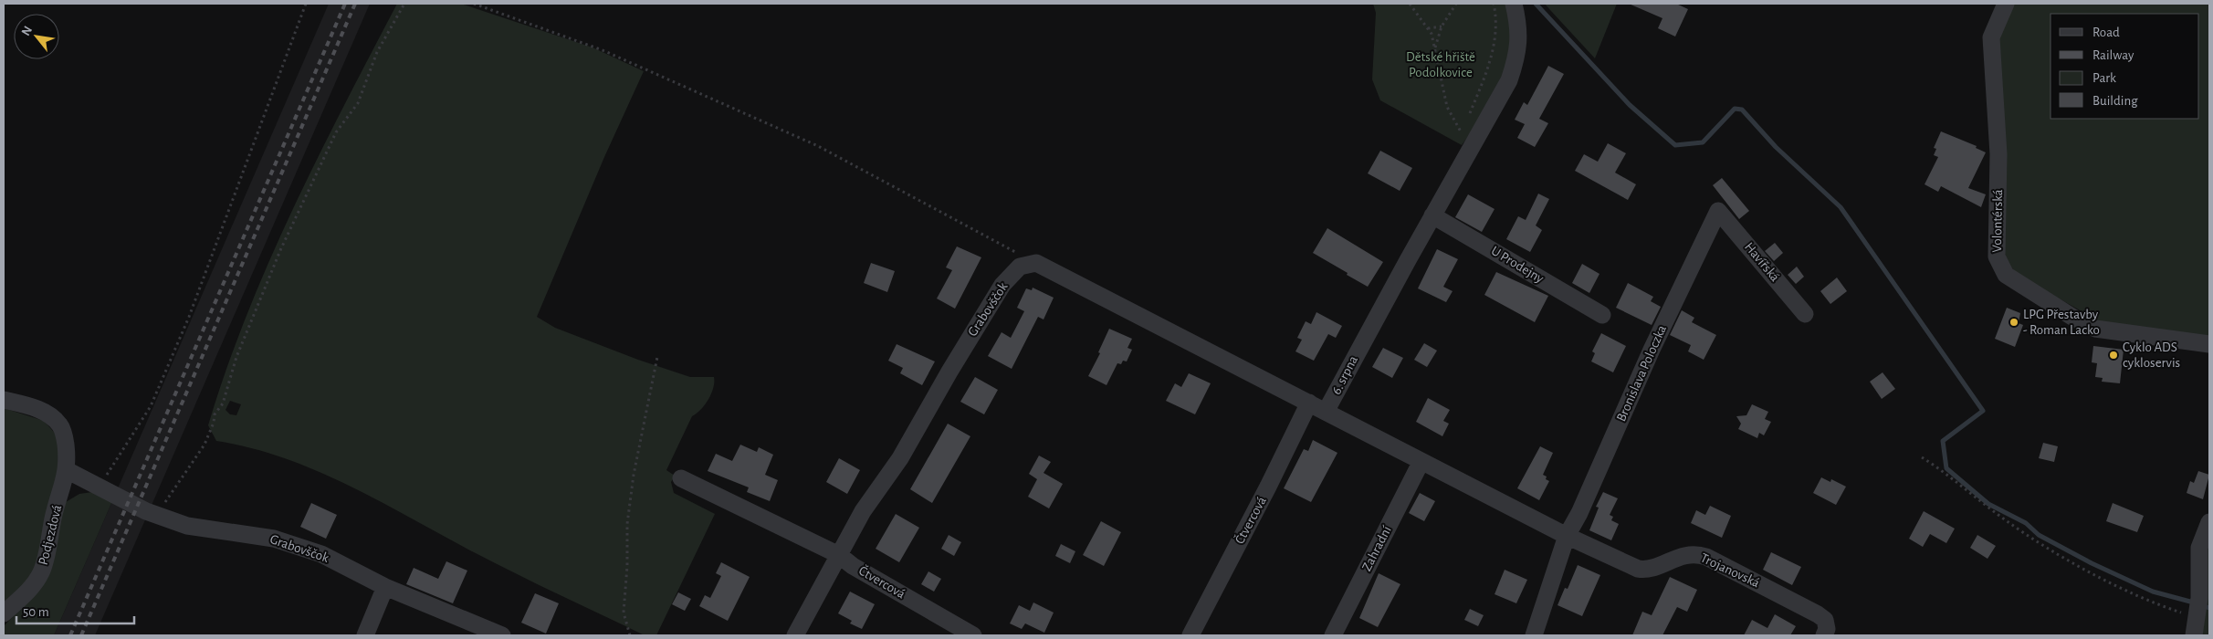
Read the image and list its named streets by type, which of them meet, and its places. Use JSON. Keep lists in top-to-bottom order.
{
  "streets": {
    "street": [
      "Volontérská",
      "Havířská",
      "U Prodejny",
      "Grabovščok",
      "Bronislava Poloczka",
      "6. srpna",
      "Čtvercová",
      "Podjezdová",
      "Zahradní",
      "Trojanovská"
    ]
  },
  "crossings": [
    ["Havířská", "Bronislava Poloczka"],
    ["U Prodejny", "6. srpna"],
    ["Grabovščok", "Čtvercová"],
    ["Grabovščok", "Podjezdová"],
    ["Bronislava Poloczka", "6. srpna"],
    ["Bronislava Poloczka", "Trojanovská"],
    ["6. srpna", "Zahradní"],
    ["6. srpna", "Trojanovská"]
  ],
  "parks": ["Dětské hřiště Podolkovice"],
  "places": ["LPG Přestavby - Roman Lacko", "Cyklo ADS cykloservis"],
  "legend": [
    "Road",
    "Railway",
    "Park",
    "Building"
  ],
  "scale_bar": "50 m",
  "north": "top left"
}
